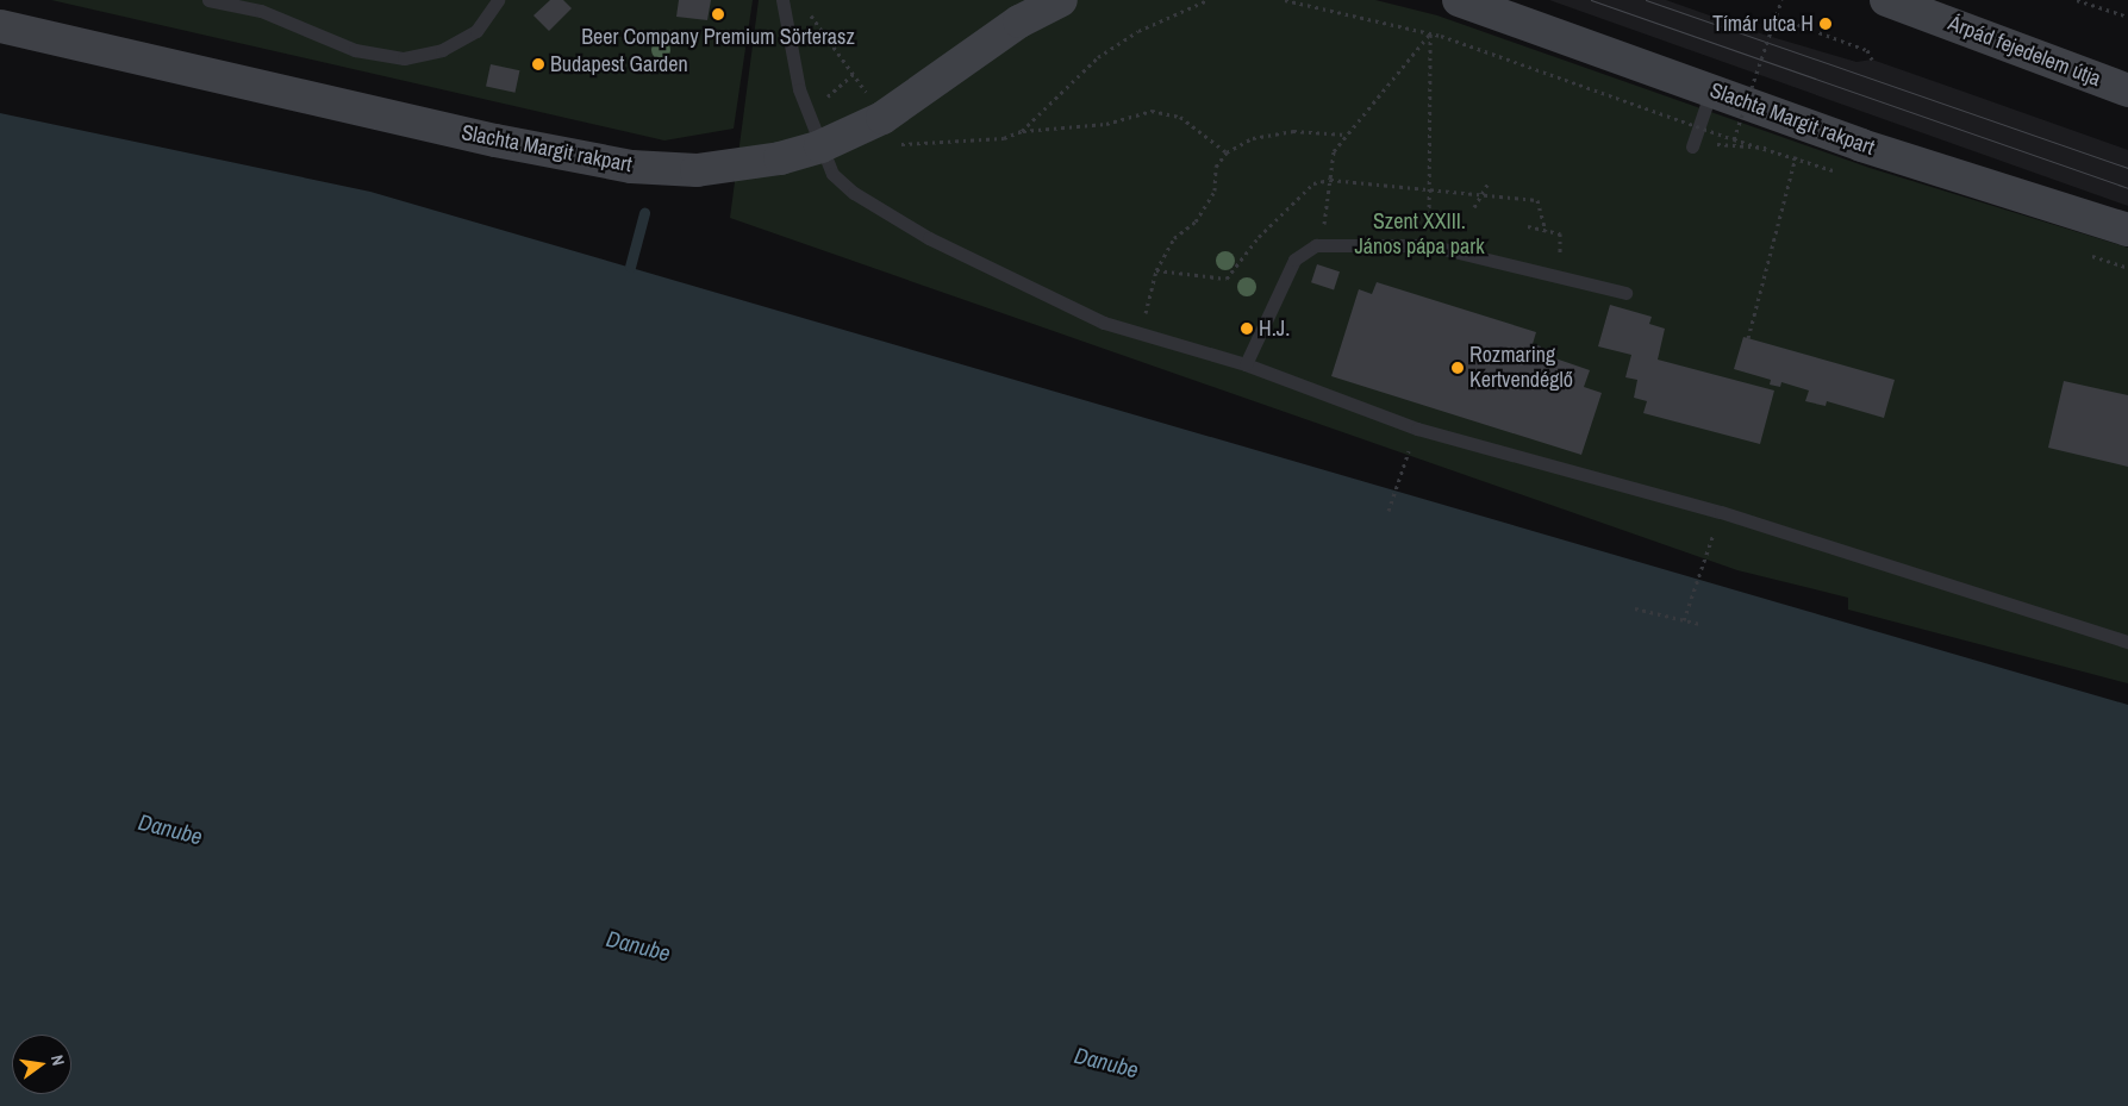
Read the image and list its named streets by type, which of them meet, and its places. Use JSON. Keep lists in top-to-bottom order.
{
  "streets": {
    "main road": ["Árpád fejedelem útja", "Slachta Margit rakpart"]
  },
  "water": ["Danube"],
  "parks": ["Szent XXIII. János pápa park"],
  "places": [
    "Beer Company Premium Sörterasz",
    "Tímár utca H",
    "Budapest Garden",
    "H.J.",
    "Rozmaring Kertvendéglő"
  ],
  "north": "right"
}
